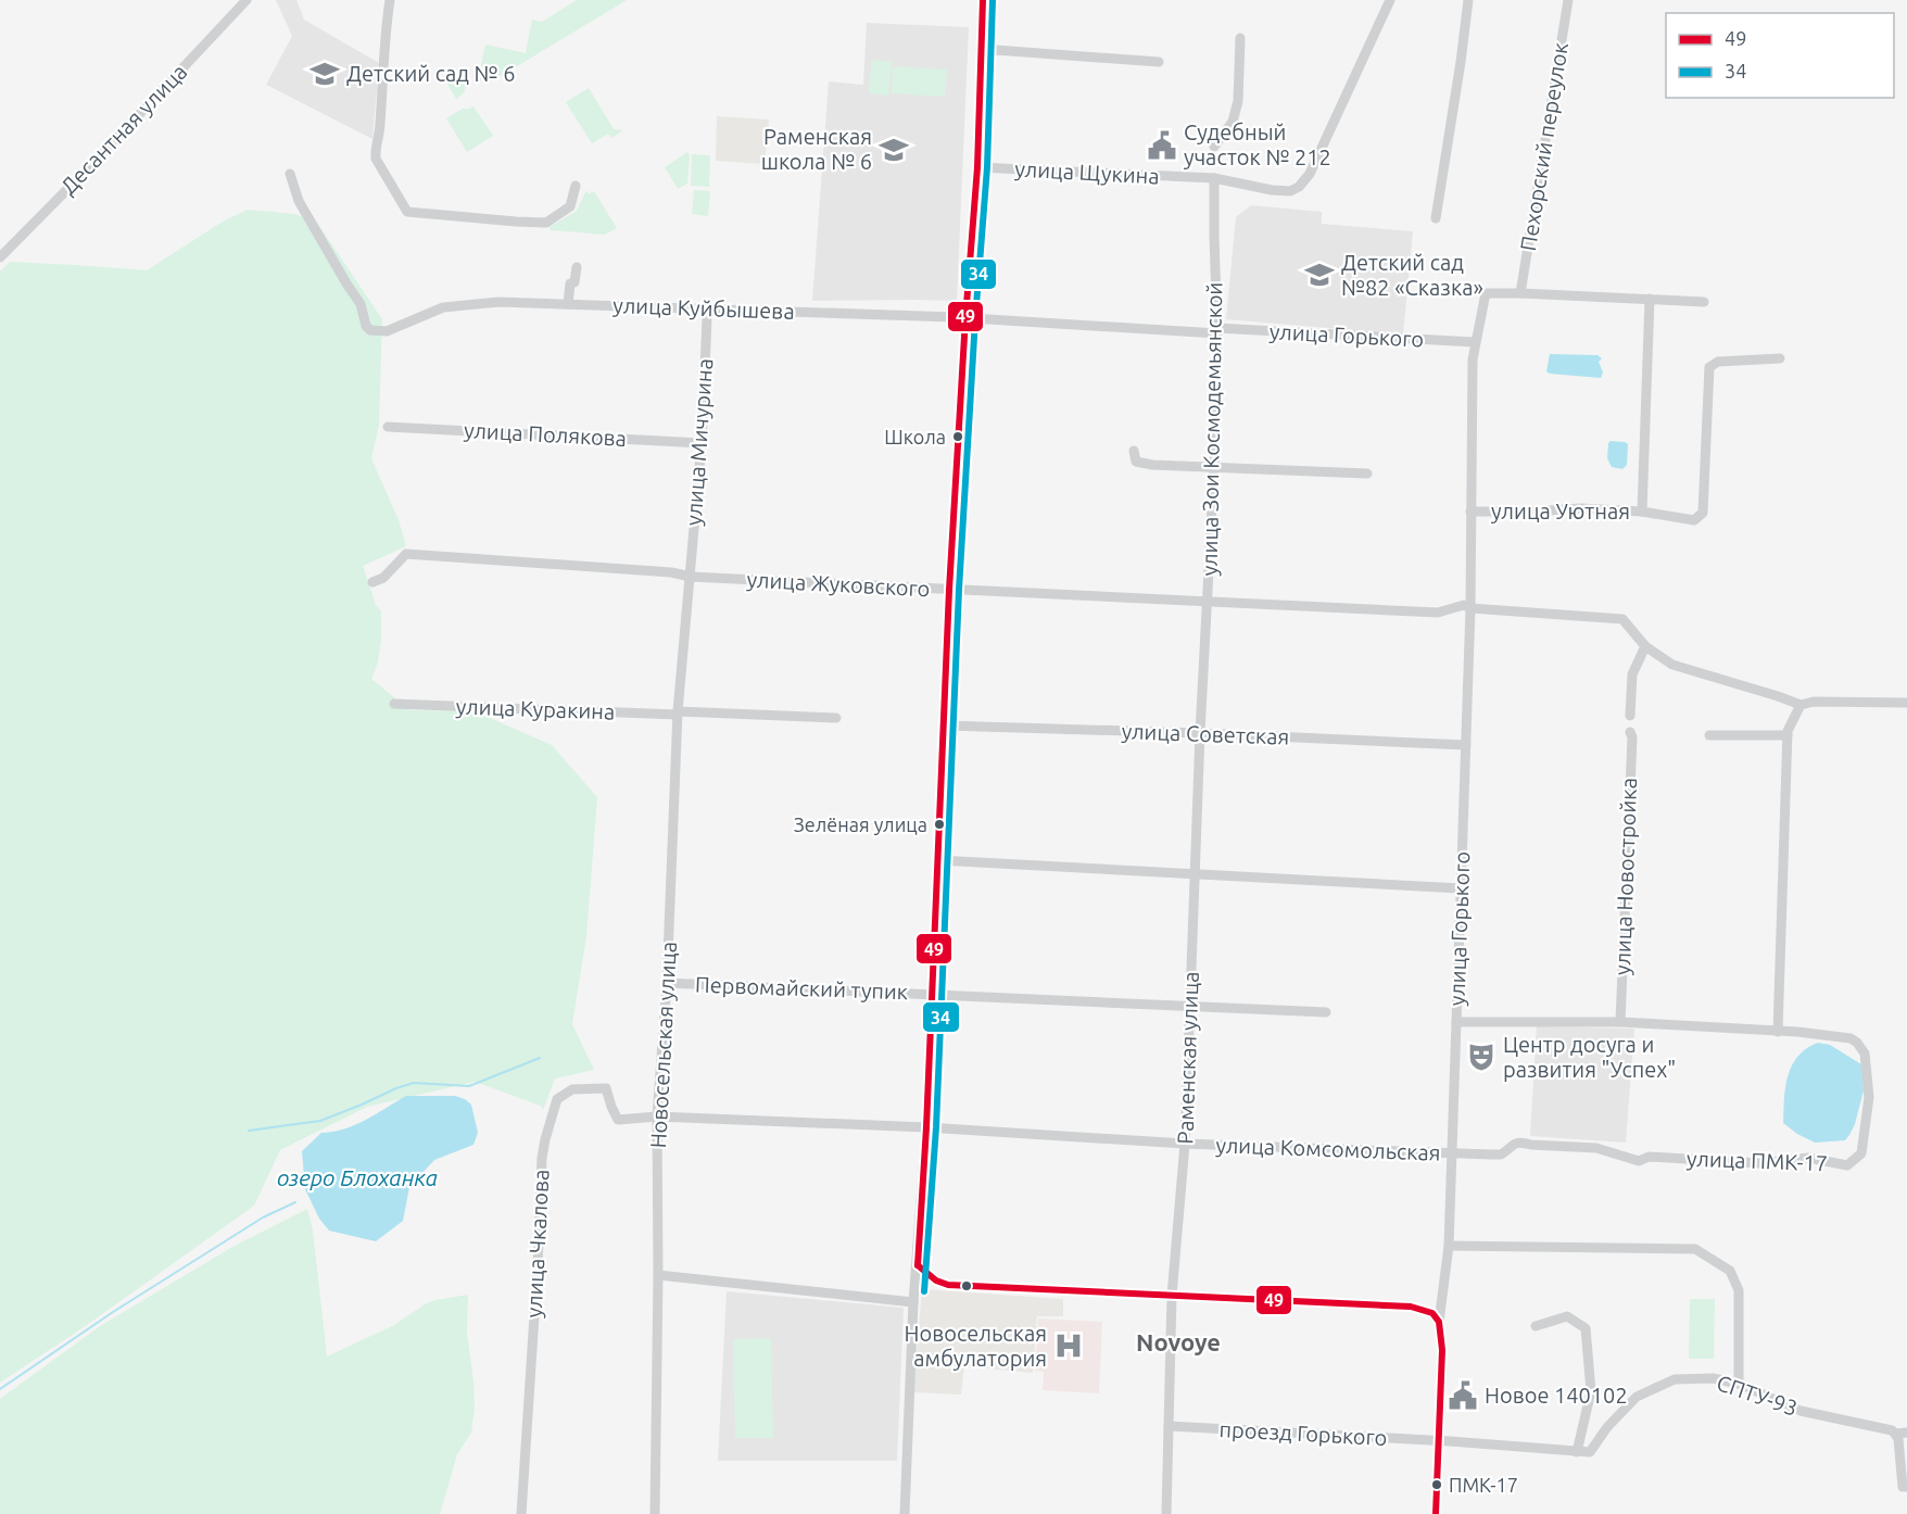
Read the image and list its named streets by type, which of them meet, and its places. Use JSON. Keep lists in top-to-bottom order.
{
  "streets": {
    "street": [
      "Десантная улица",
      "Пехорский переулок",
      "улица Щукина",
      "улица Куйбышева",
      "улица Горького",
      "улица Зои Космодемьянской",
      "улица Полякова",
      "улица Мичурина",
      "улица Уютная",
      "улица Жуковского",
      "улица Куракина",
      "улица Советская",
      "улица Новостройка",
      "Первомайский тупик",
      "Новосельская улица",
      "Раменская улица",
      "улица Комсомольская",
      "улица ПМК-17",
      "улица Чкалова",
      "СПТУ-93",
      "проезд Горького"
    ]
  },
  "crossings": [
    ["Пехорский переулок", "улица Горького"],
    ["улица Щукина", "улица Зои Космодемьянской"],
    ["улица Куйбышева", "улица Горького"],
    ["улица Куйбышева", "улица Зои Космодемьянской"],
    ["улица Куйбышева", "улица Мичурина"],
    ["улица Горького", "улица Зои Космодемьянской"],
    ["улица Горького", "улица Уютная"],
    ["улица Горького", "улица Жуковского"],
    ["улица Горького", "улица Советская"],
    ["улица Горького", "улица Комсомольская"],
    ["улица Горького", "улица ПМК-17"],
    ["улица Горького", "проезд Горького"],
    ["улица Зои Космодемьянской", "улица Жуковского"],
    ["улица Зои Космодемьянской", "Раменская улица"],
    ["улица Полякова", "улица Мичурина"],
    ["улица Мичурина", "улица Жуковского"],
    ["улица Мичурина", "Новосельская улица"],
    ["улица Жуковского", "Новосельская улица"],
    ["улица Жуковского", "Раменская улица"],
    ["улица Куракина", "Новосельская улица"],
    ["улица Советская", "Раменская улица"],
    ["улица Новостройка", "улица ПМК-17"],
    ["Первомайский тупик", "Новосельская улица"],
    ["Первомайский тупик", "Раменская улица"],
    ["Новосельская улица", "улица Комсомольская"],
    ["Новосельская улица", "улица Чкалова"],
    ["Раменская улица", "улица Комсомольская"],
    ["Раменская улица", "проезд Горького"],
    ["улица Комсомольская", "улица ПМК-17"],
    ["улица Комсомольская", "улица Чкалова"]
  ],
  "districts": ["Novoye"],
  "water": ["озеро Блоханка"],
  "places": {
    "school or university": ["Детский сад № 6", "Раменская школа № 6", "Детский сад №82 «Сказка»"],
    "public building": ["Судебный участок № 212", "Новое 140102"],
    "other": ["Школа", "Зелёная улица", "ПМК-17"],
    "theatre": ["Центр досуга и развития \"Успех\""],
    "hospital": ["Новосельская амбулатория"]
  },
  "lines": ["transit line 49", "transit line 34"],
  "legend": ["49", "34"]
}
